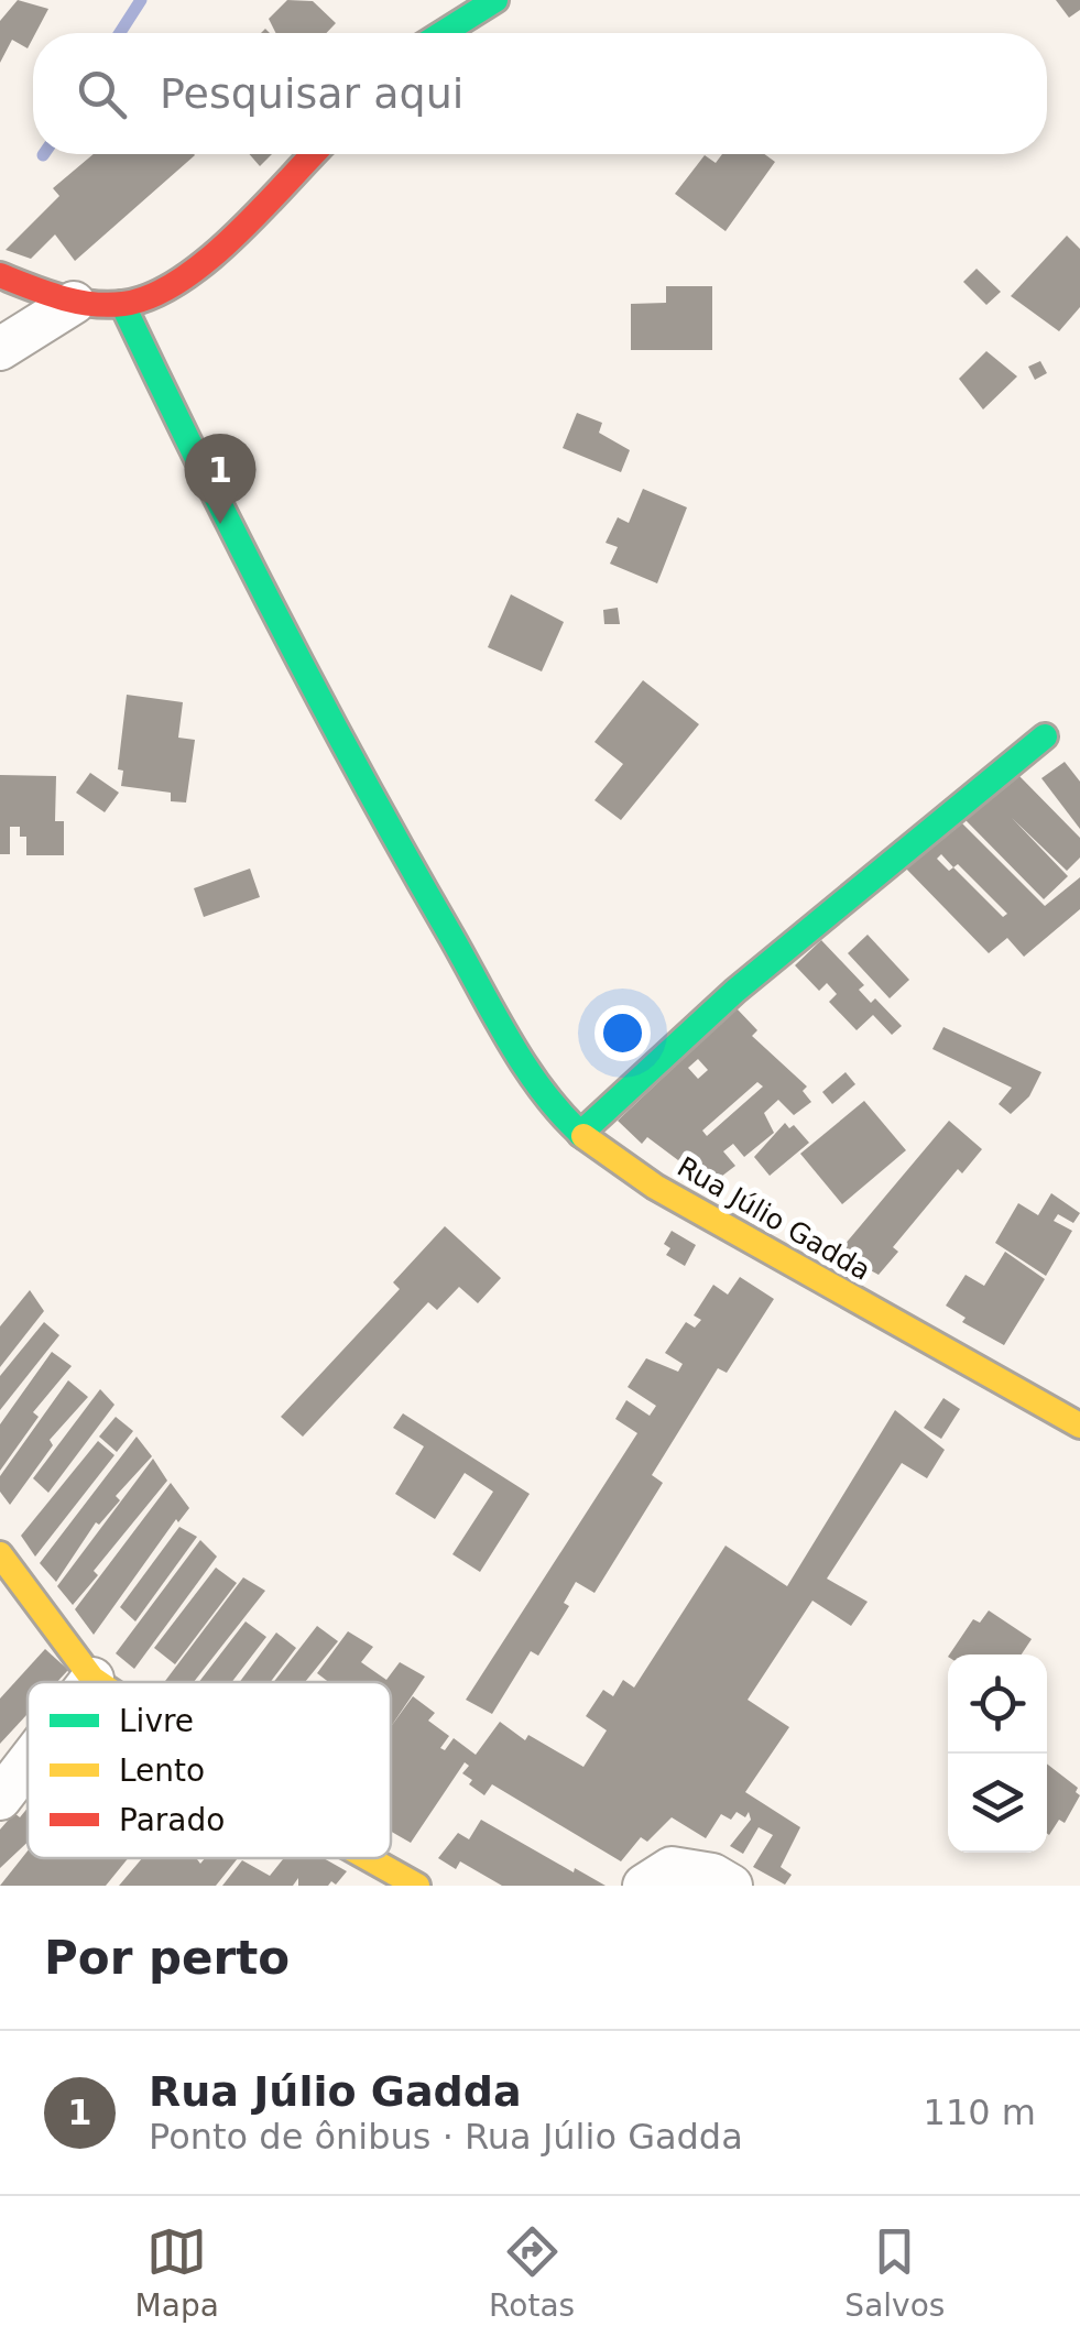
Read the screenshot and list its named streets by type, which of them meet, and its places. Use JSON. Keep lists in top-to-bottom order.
{
  "streets": {
    "street": ["Rua Júlio Gadda"]
  },
  "legend": ["Livre", "Lento", "Parado"],
  "page": {
    "search": "Pesquisar aqui",
    "pins": "1",
    "heading": "Por perto",
    "list": [
      {
        "mark": "1",
        "name": "Rua Júlio Gadda",
        "note": "Ponto de ônibus · Rua Júlio Gadda",
        "value": "110 m"
      }
    ],
    "nav": ["Mapa", "Rotas", "Salvos"]
  }
}
